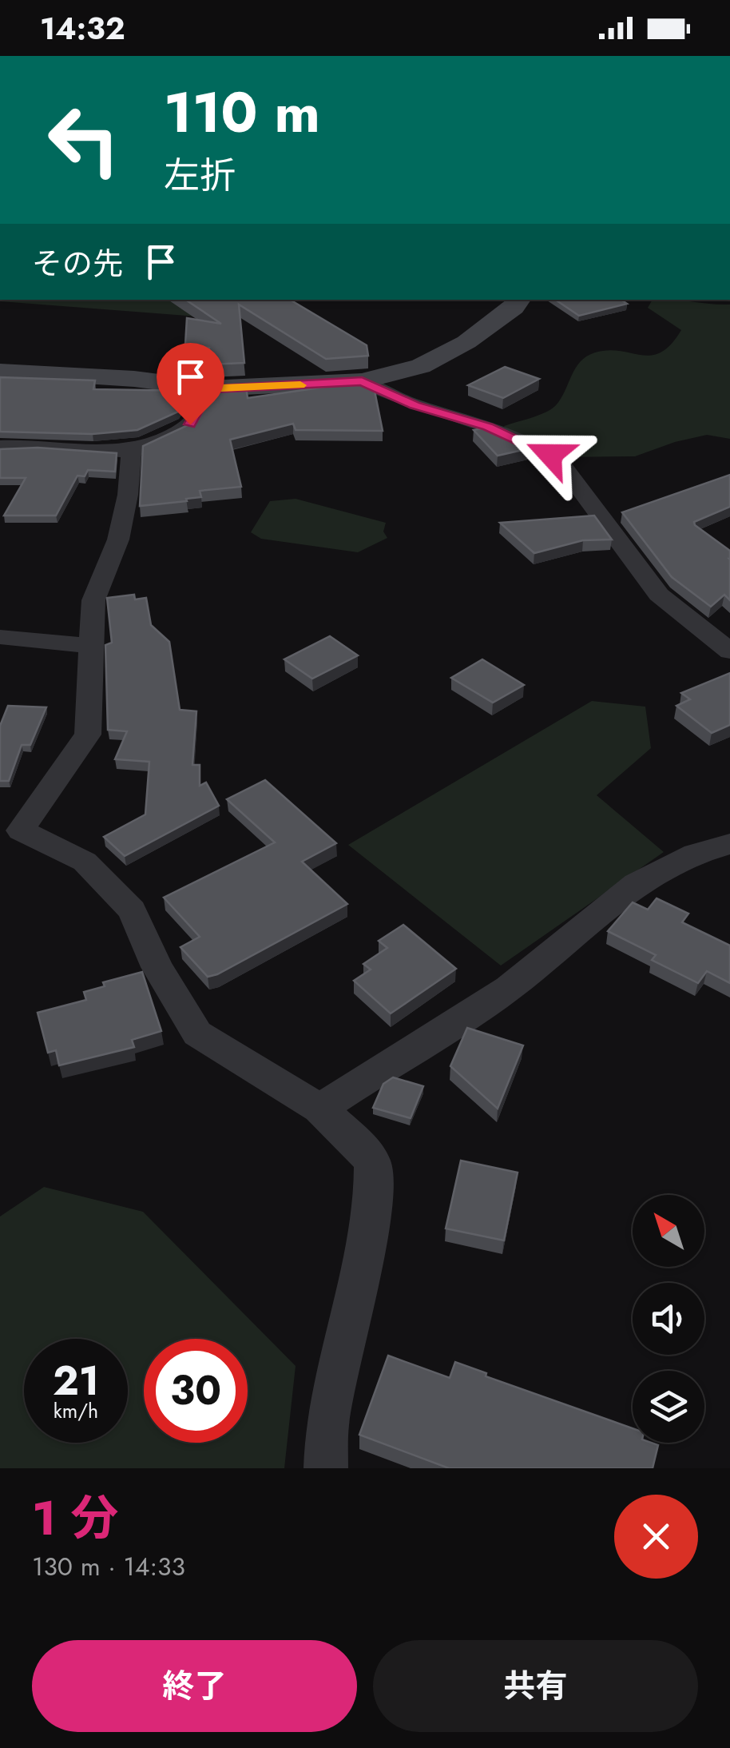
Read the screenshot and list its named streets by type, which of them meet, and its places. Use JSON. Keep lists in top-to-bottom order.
{
  "north": "top left",
  "page": {
    "status": "14:32",
    "turn": ["110 m", "左折"],
    "then": "その先",
    "speed": "21 km/h",
    "limit": "30",
    "heading": ["1 分", "130 m · 14:33"],
    "buttons": ["終了", "共有"]
  }
}
